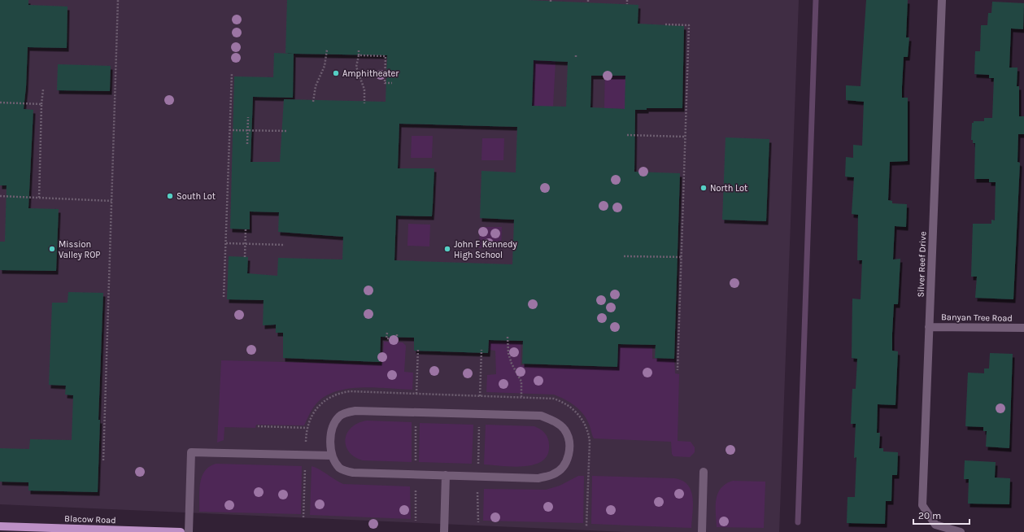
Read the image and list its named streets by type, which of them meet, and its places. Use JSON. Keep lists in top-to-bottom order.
{
  "streets": {
    "main road": ["Blacow Road"],
    "street": ["Silver Reef Drive", "Banyan Tree Road"]
  },
  "crossings": [
    ["Silver Reef Drive", "Banyan Tree Road"]
  ],
  "places": [
    "Amphitheater",
    "North Lot",
    "South Lot",
    "Mission Valley ROP",
    "John F Kennedy High School"
  ],
  "scale_bar": "20 m"
}
